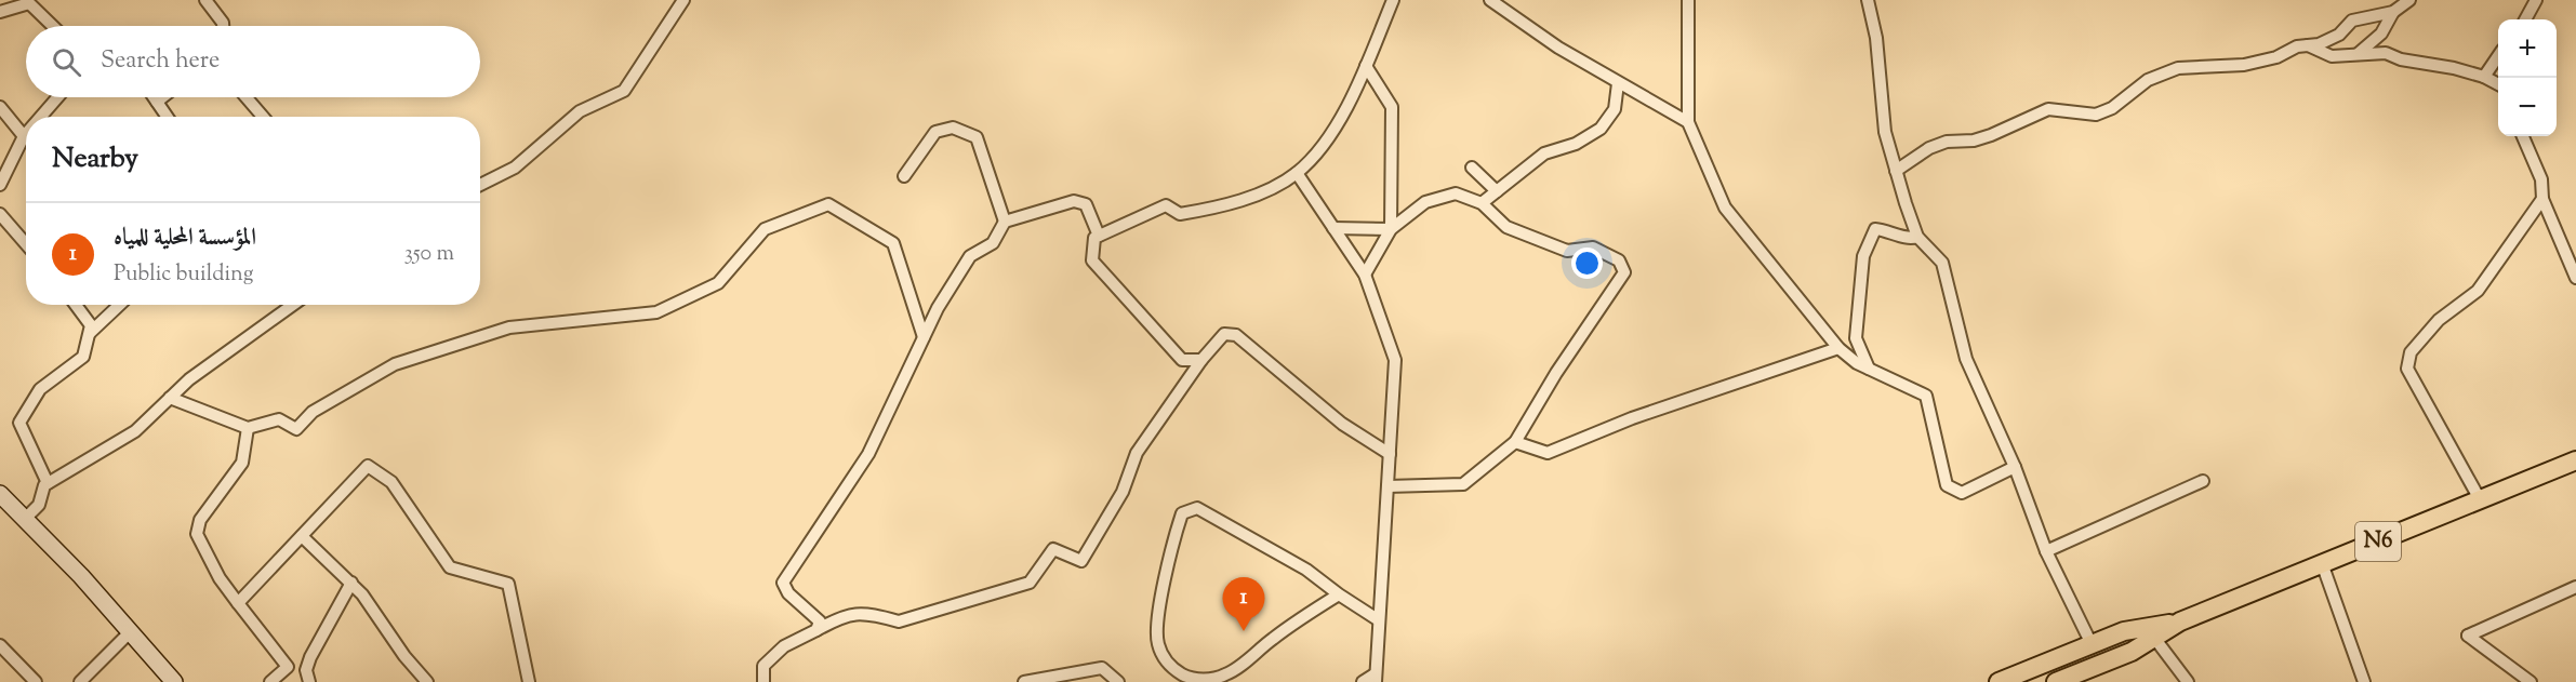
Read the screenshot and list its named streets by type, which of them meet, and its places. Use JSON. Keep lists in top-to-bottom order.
{
  "streets": {
    "main road": ["N6"]
  },
  "page": {
    "map_buttons": ["+", "−"],
    "search": "Search here",
    "heading": "Nearby",
    "list": [
      {
        "mark": "1",
        "name": "المؤسسة المحلية للمياه",
        "note": "Public building",
        "value": "350 m"
      }
    ],
    "pins": "1"
  }
}
